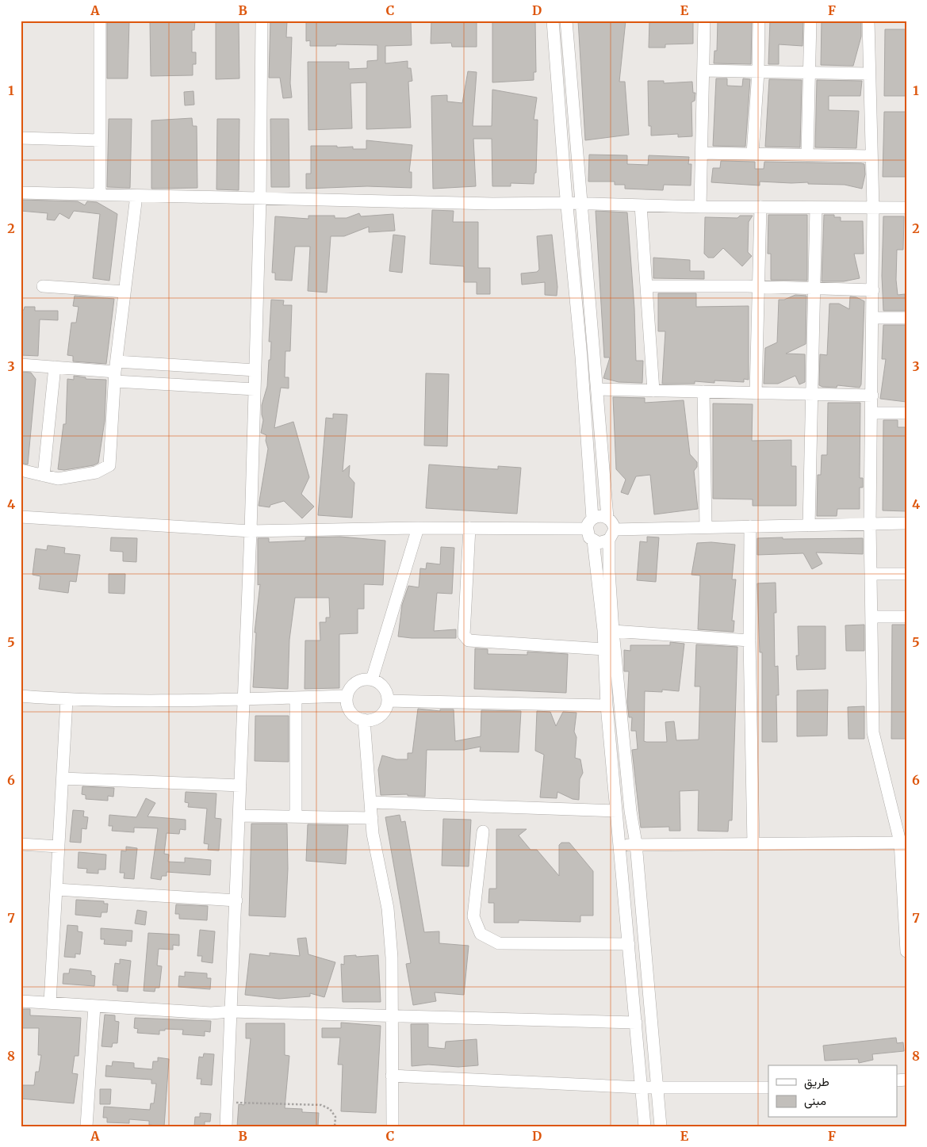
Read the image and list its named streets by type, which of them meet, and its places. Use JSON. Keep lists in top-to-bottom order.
{
  "legend": ["طريق", "مبنى"],
  "grid": {
    "columns": [
      "A",
      "B",
      "C",
      "D",
      "E",
      "F"
    ],
    "rows": [
      "1",
      "2",
      "3",
      "4",
      "5",
      "6",
      "7",
      "8"
    ]
  }
}
